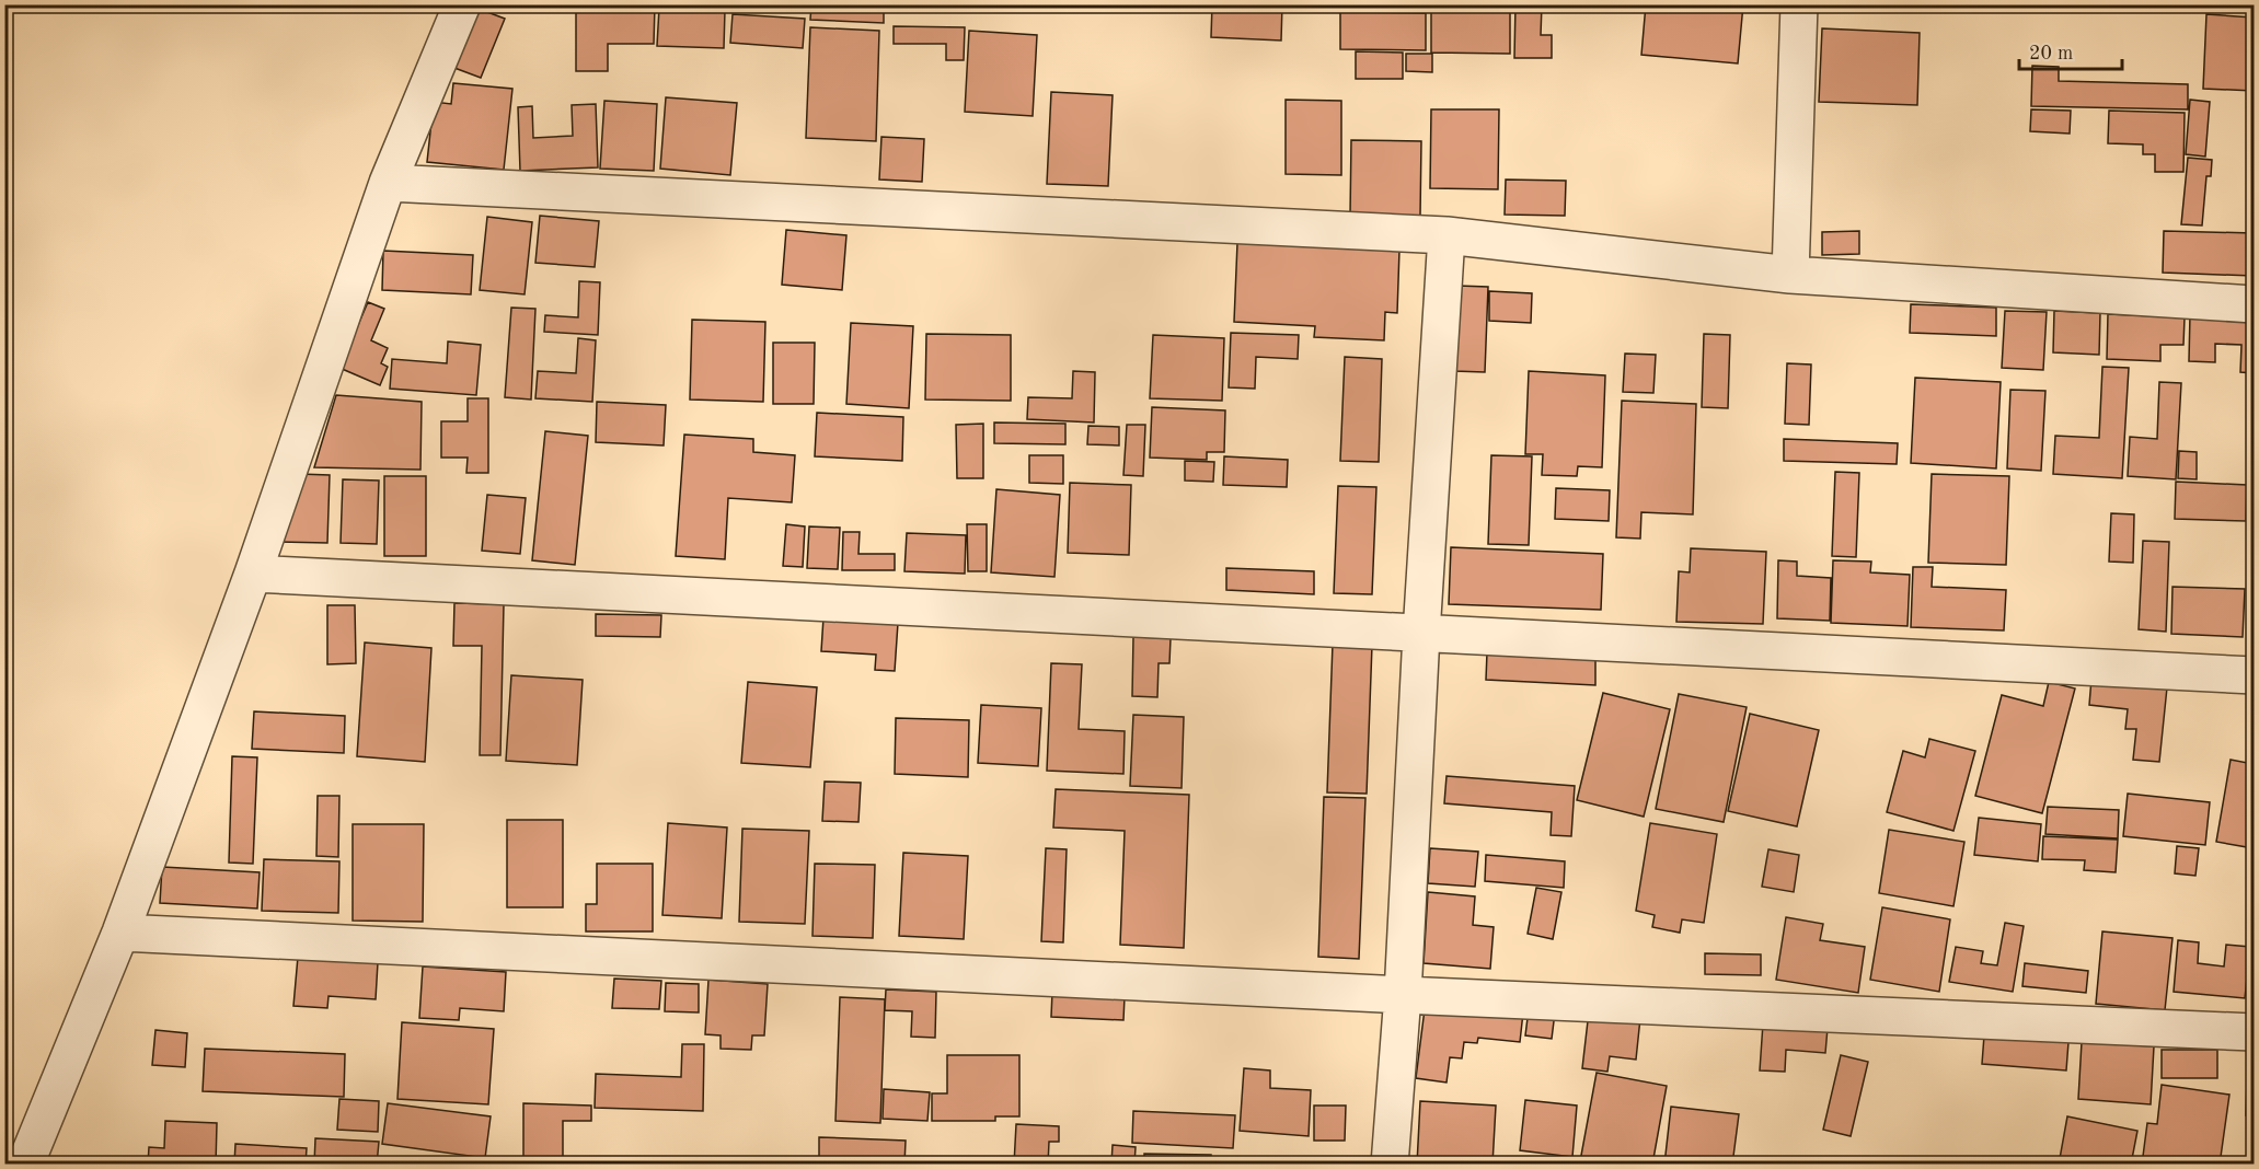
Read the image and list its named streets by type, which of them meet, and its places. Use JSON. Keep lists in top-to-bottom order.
{
  "scale_bar": "20 m"
}
